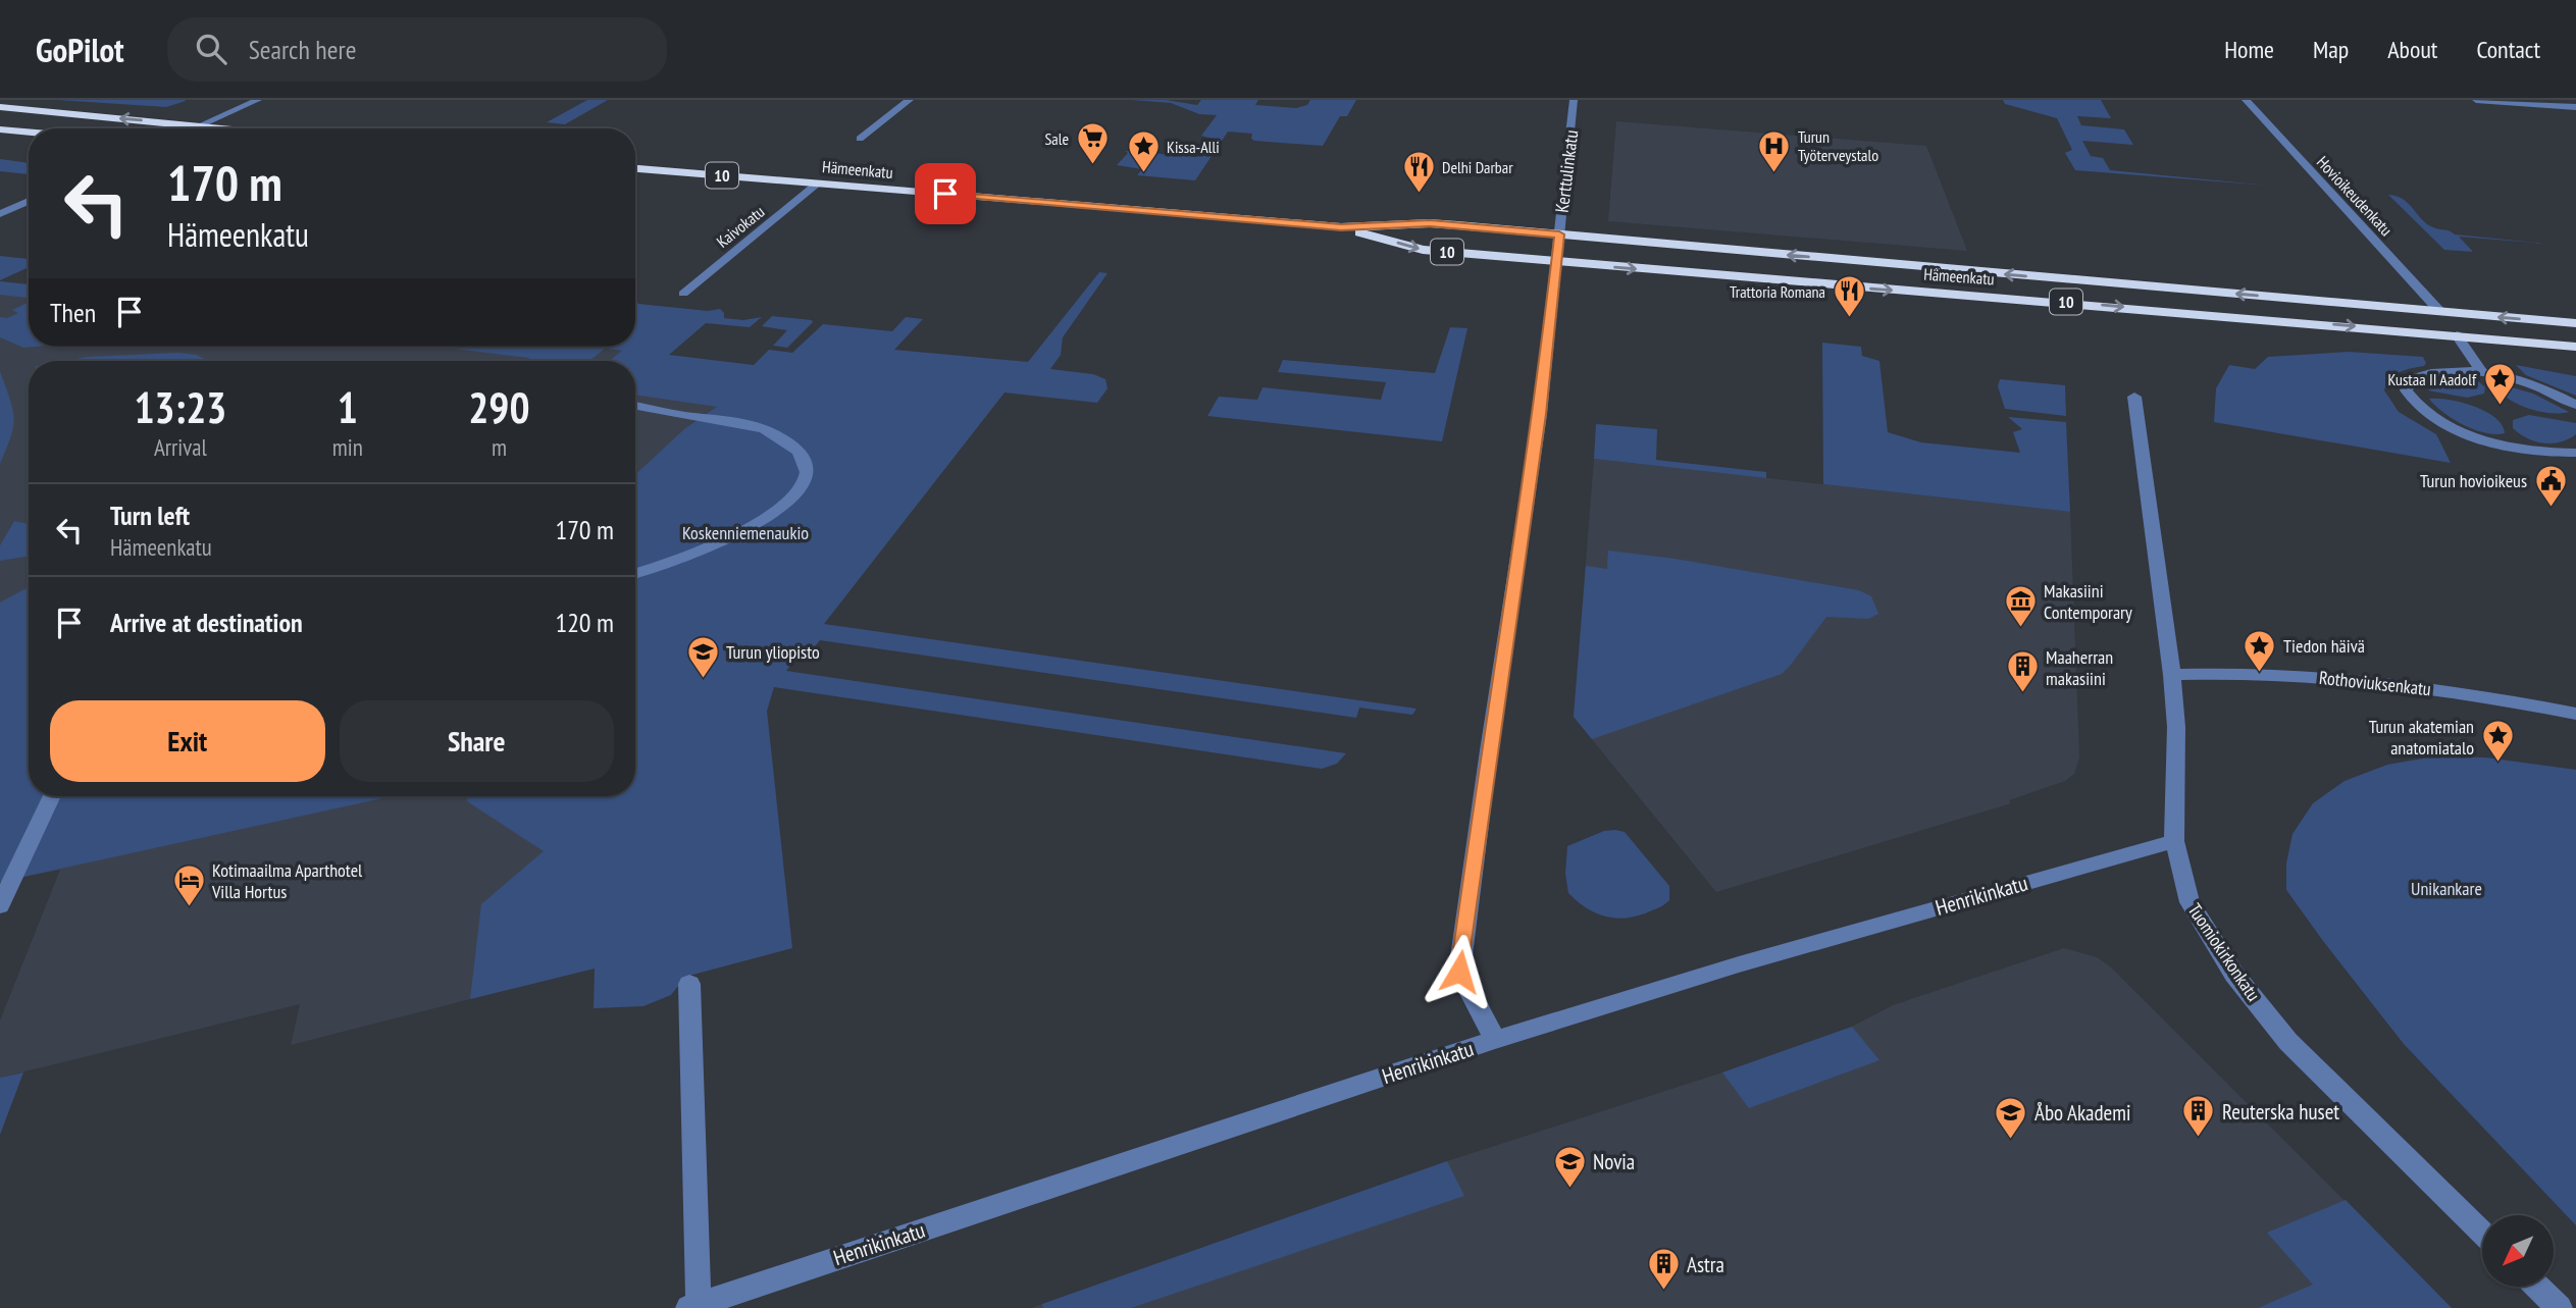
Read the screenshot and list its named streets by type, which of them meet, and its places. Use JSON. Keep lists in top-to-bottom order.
{
  "streets": {
    "highway": ["Hämeenkatu", "10"],
    "street": [
      "Kerttulinkatu",
      "Hovioikeudenkatu",
      "Kaivokatu",
      "Rothoviuksenkatu",
      "Henrikinkatu",
      "Tuomiokirkonkatu"
    ]
  },
  "crossings": [
    ["Hämeenkatu", "Kerttulinkatu"],
    ["Hämeenkatu", "Hovioikeudenkatu"],
    ["Hämeenkatu", "Kaivokatu"],
    ["Kerttulinkatu", "Henrikinkatu"],
    ["Rothoviuksenkatu", "Tuomiokirkonkatu"],
    ["Henrikinkatu", "Tuomiokirkonkatu"]
  ],
  "parks": ["Koskenniemenaukio", "Unikankare"],
  "places": {
    "supermarket": ["Sale"],
    "hospital": ["Turun Työterveystalo"],
    "place": [
      "Kissa-Alli",
      "Kustaa II Aadolf",
      "Tiedon häivä",
      "Turun akatemian anatomiatalo"
    ],
    "restaurant": ["Delhi Darbar", "Trattoria Romana"],
    "public building": ["Turun hovioikeus"],
    "museum": ["Makasiini Contemporary"],
    "school or university": ["Turun yliopisto", "Åbo Akademi", "Novia"],
    "building": ["Maaherran makasiini", "Reuterska huset", "Astra"],
    "hotel": ["Kotimaailma Aparthotel Villa Hortus"]
  },
  "north": "bottom left",
  "page": {
    "header": "GoPilot",
    "search": "Search here",
    "nav": [
      "Home",
      "Map",
      "About",
      "Contact"
    ],
    "turn": ["170 m", "Hämeenkatu"],
    "then": "Then",
    "eta": [
      "13:23",
      "Arrival",
      "1",
      "min",
      "290",
      "m"
    ],
    "list": [
      {
        "name": "Turn left",
        "note": "Hämeenkatu",
        "value": "170 m"
      },
      {
        "name": "Arrive at destination",
        "value": "120 m"
      }
    ],
    "buttons": ["Exit", "Share"]
  }
}
